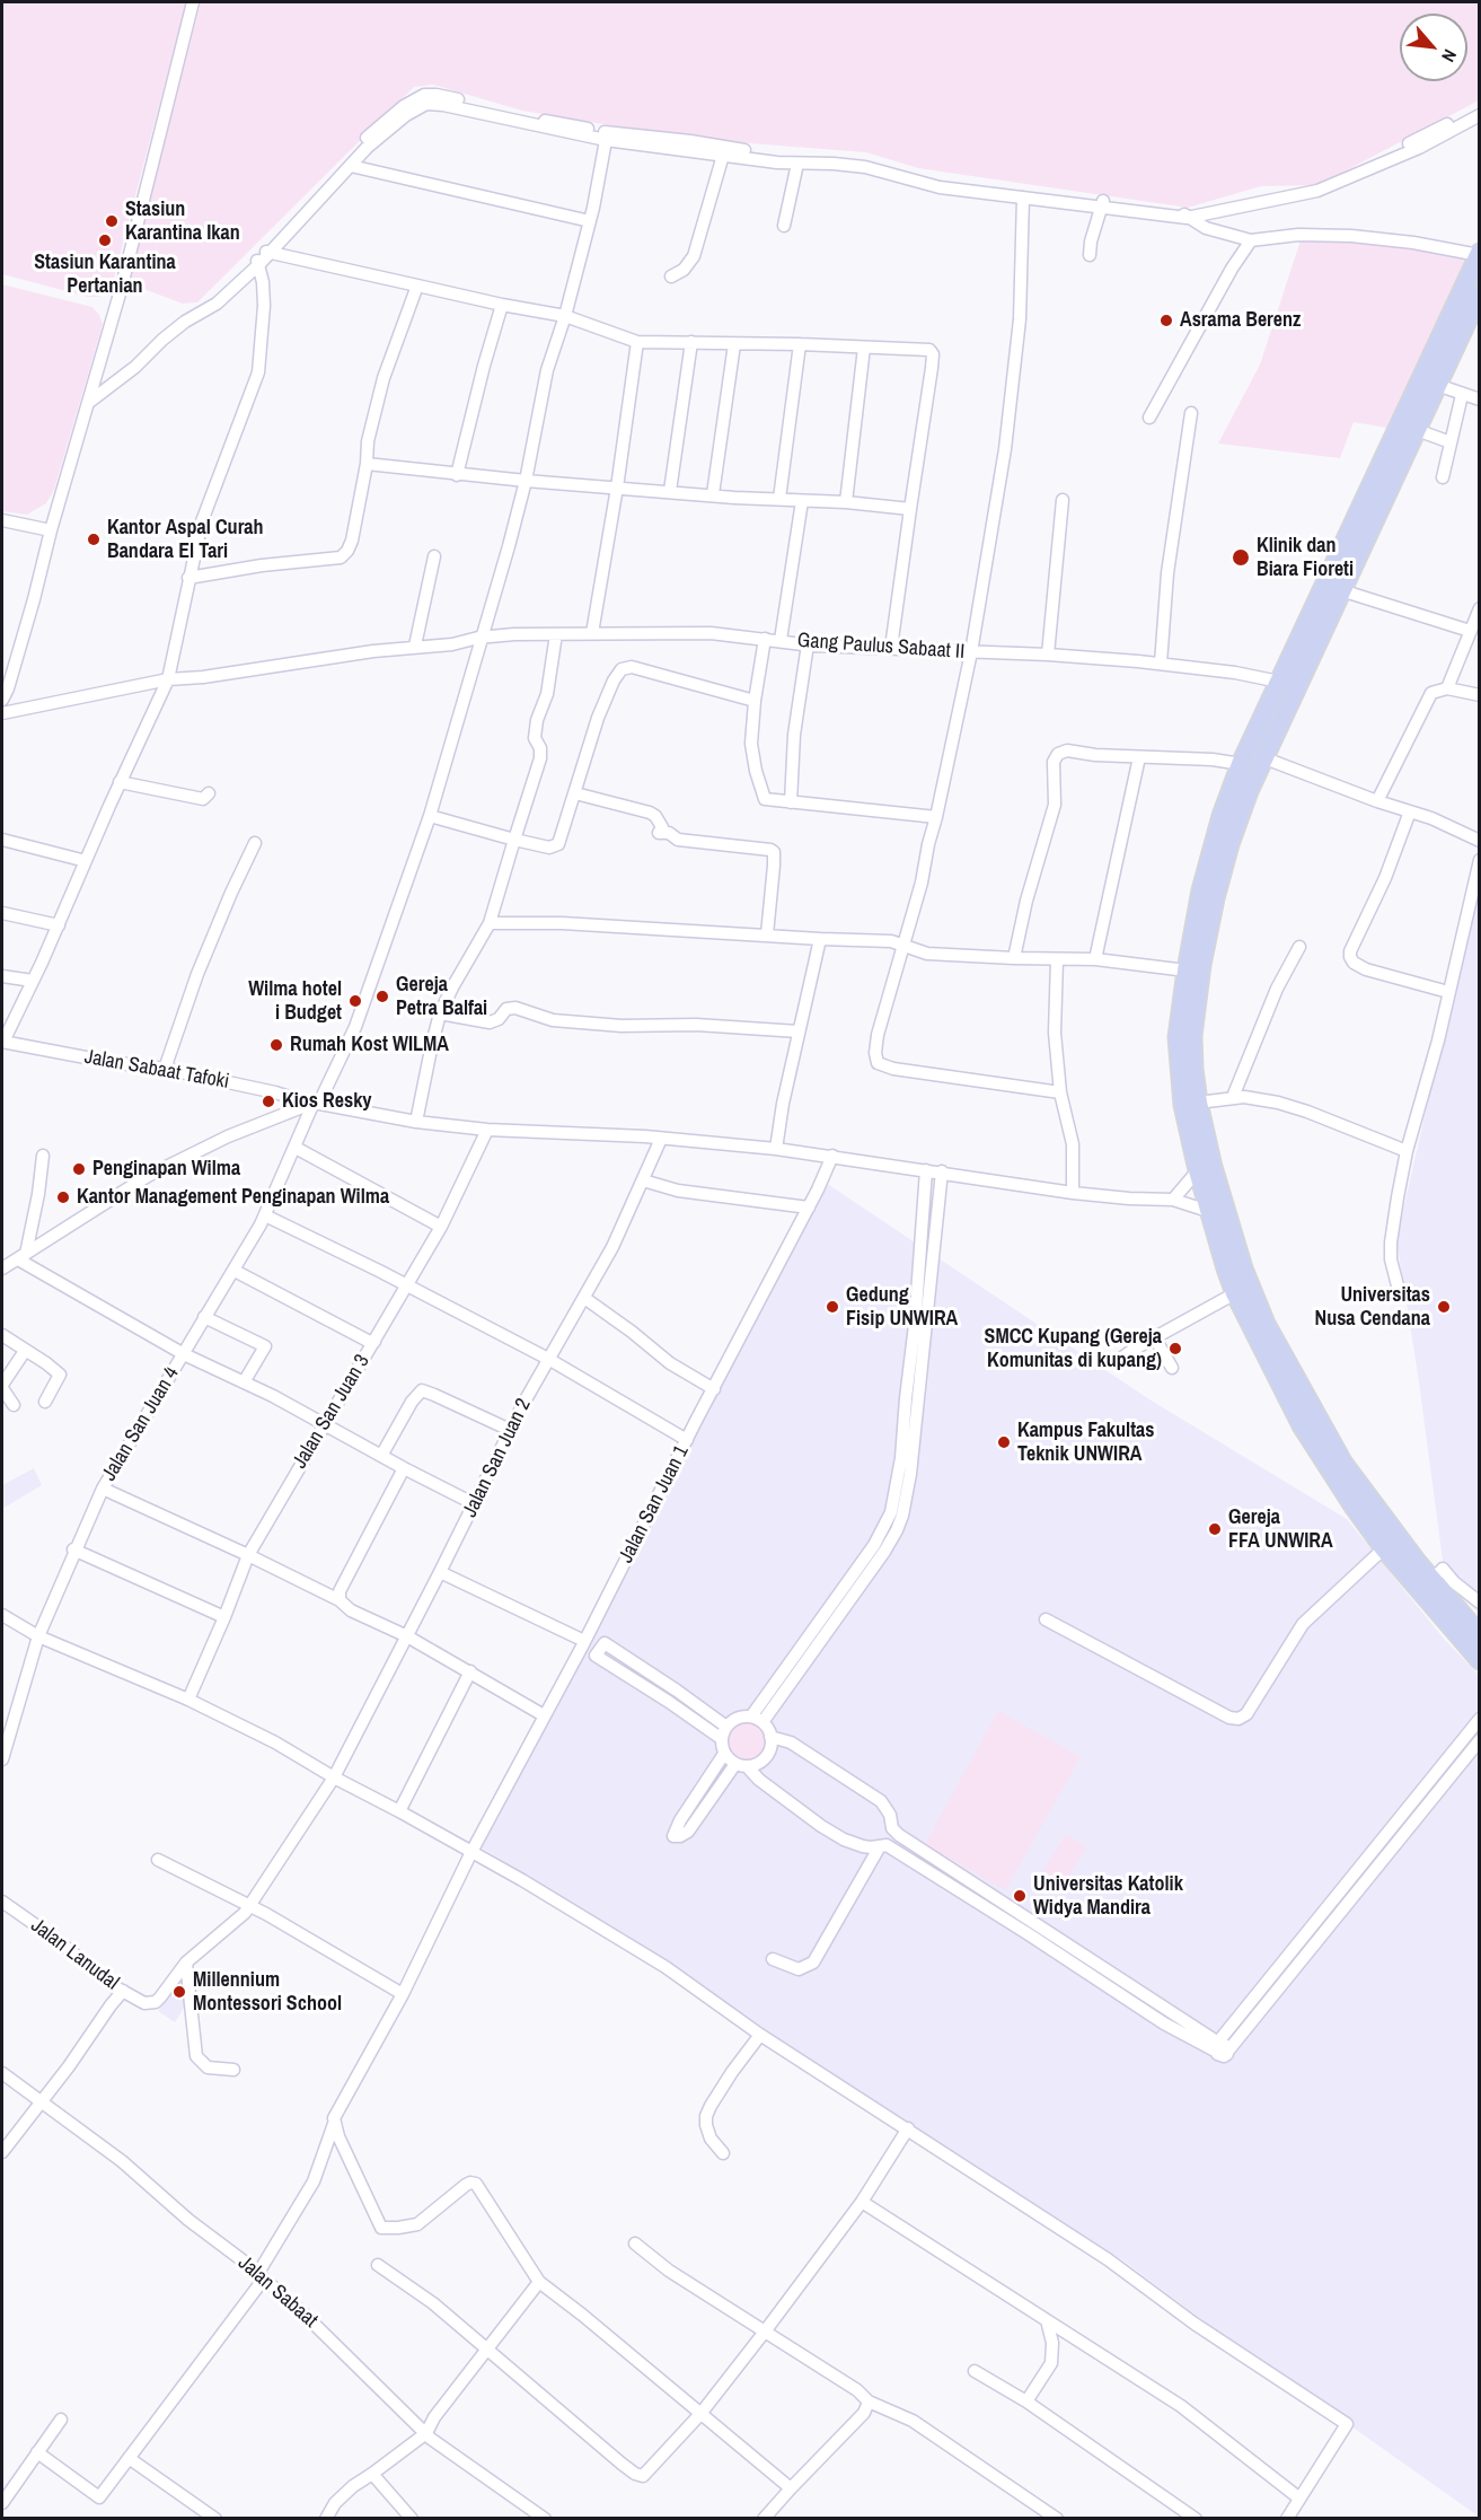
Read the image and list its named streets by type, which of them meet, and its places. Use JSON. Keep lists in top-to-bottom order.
{
  "streets": {
    "street": [
      "Gang Paulus Sabaat II",
      "Jalan Sabaat Tafoki",
      "Jalan San Juan 3",
      "Jalan San Juan 4",
      "Jalan San Juan 2",
      "Jalan San Juan 1",
      "Jalan Lanudal",
      "Jalan Sabaat"
    ]
  },
  "crossings": [
    ["Gang Paulus Sabaat II", "Jalan San Juan 4"],
    ["Jalan Sabaat Tafoki", "Jalan San Juan 3"],
    ["Jalan Sabaat Tafoki", "Jalan San Juan 4"],
    ["Jalan Sabaat Tafoki", "Jalan San Juan 2"],
    ["Jalan Sabaat Tafoki", "Jalan San Juan 1"],
    ["Jalan San Juan 2", "Jalan Lanudal"],
    ["Jalan San Juan 1", "Jalan Sabaat"]
  ],
  "places": [
    "Stasiun Karantina Ikan",
    "Stasiun Karantina Pertanian",
    "Asrama Berenz",
    "Kantor Aspal Curah Bandara El Tari",
    "Klinik dan Biara Fioreti",
    "Gereja Petra Balfai",
    "Wilma hotel i Budget",
    "Rumah Kost WILMA",
    "Kios Resky",
    "Penginapan Wilma",
    "Kantor Management Penginapan Wilma",
    "Gedung Fisip UNWIRA",
    "Universitas Nusa Cendana",
    "SMCC Kupang (Gereja Komunitas di kupang)",
    "Kampus Fakultas Teknik UNWIRA",
    "Gereja FFA UNWIRA",
    "Universitas Katolik Widya Mandira",
    "Millennium Montessori School"
  ],
  "north": "bottom right"
}
